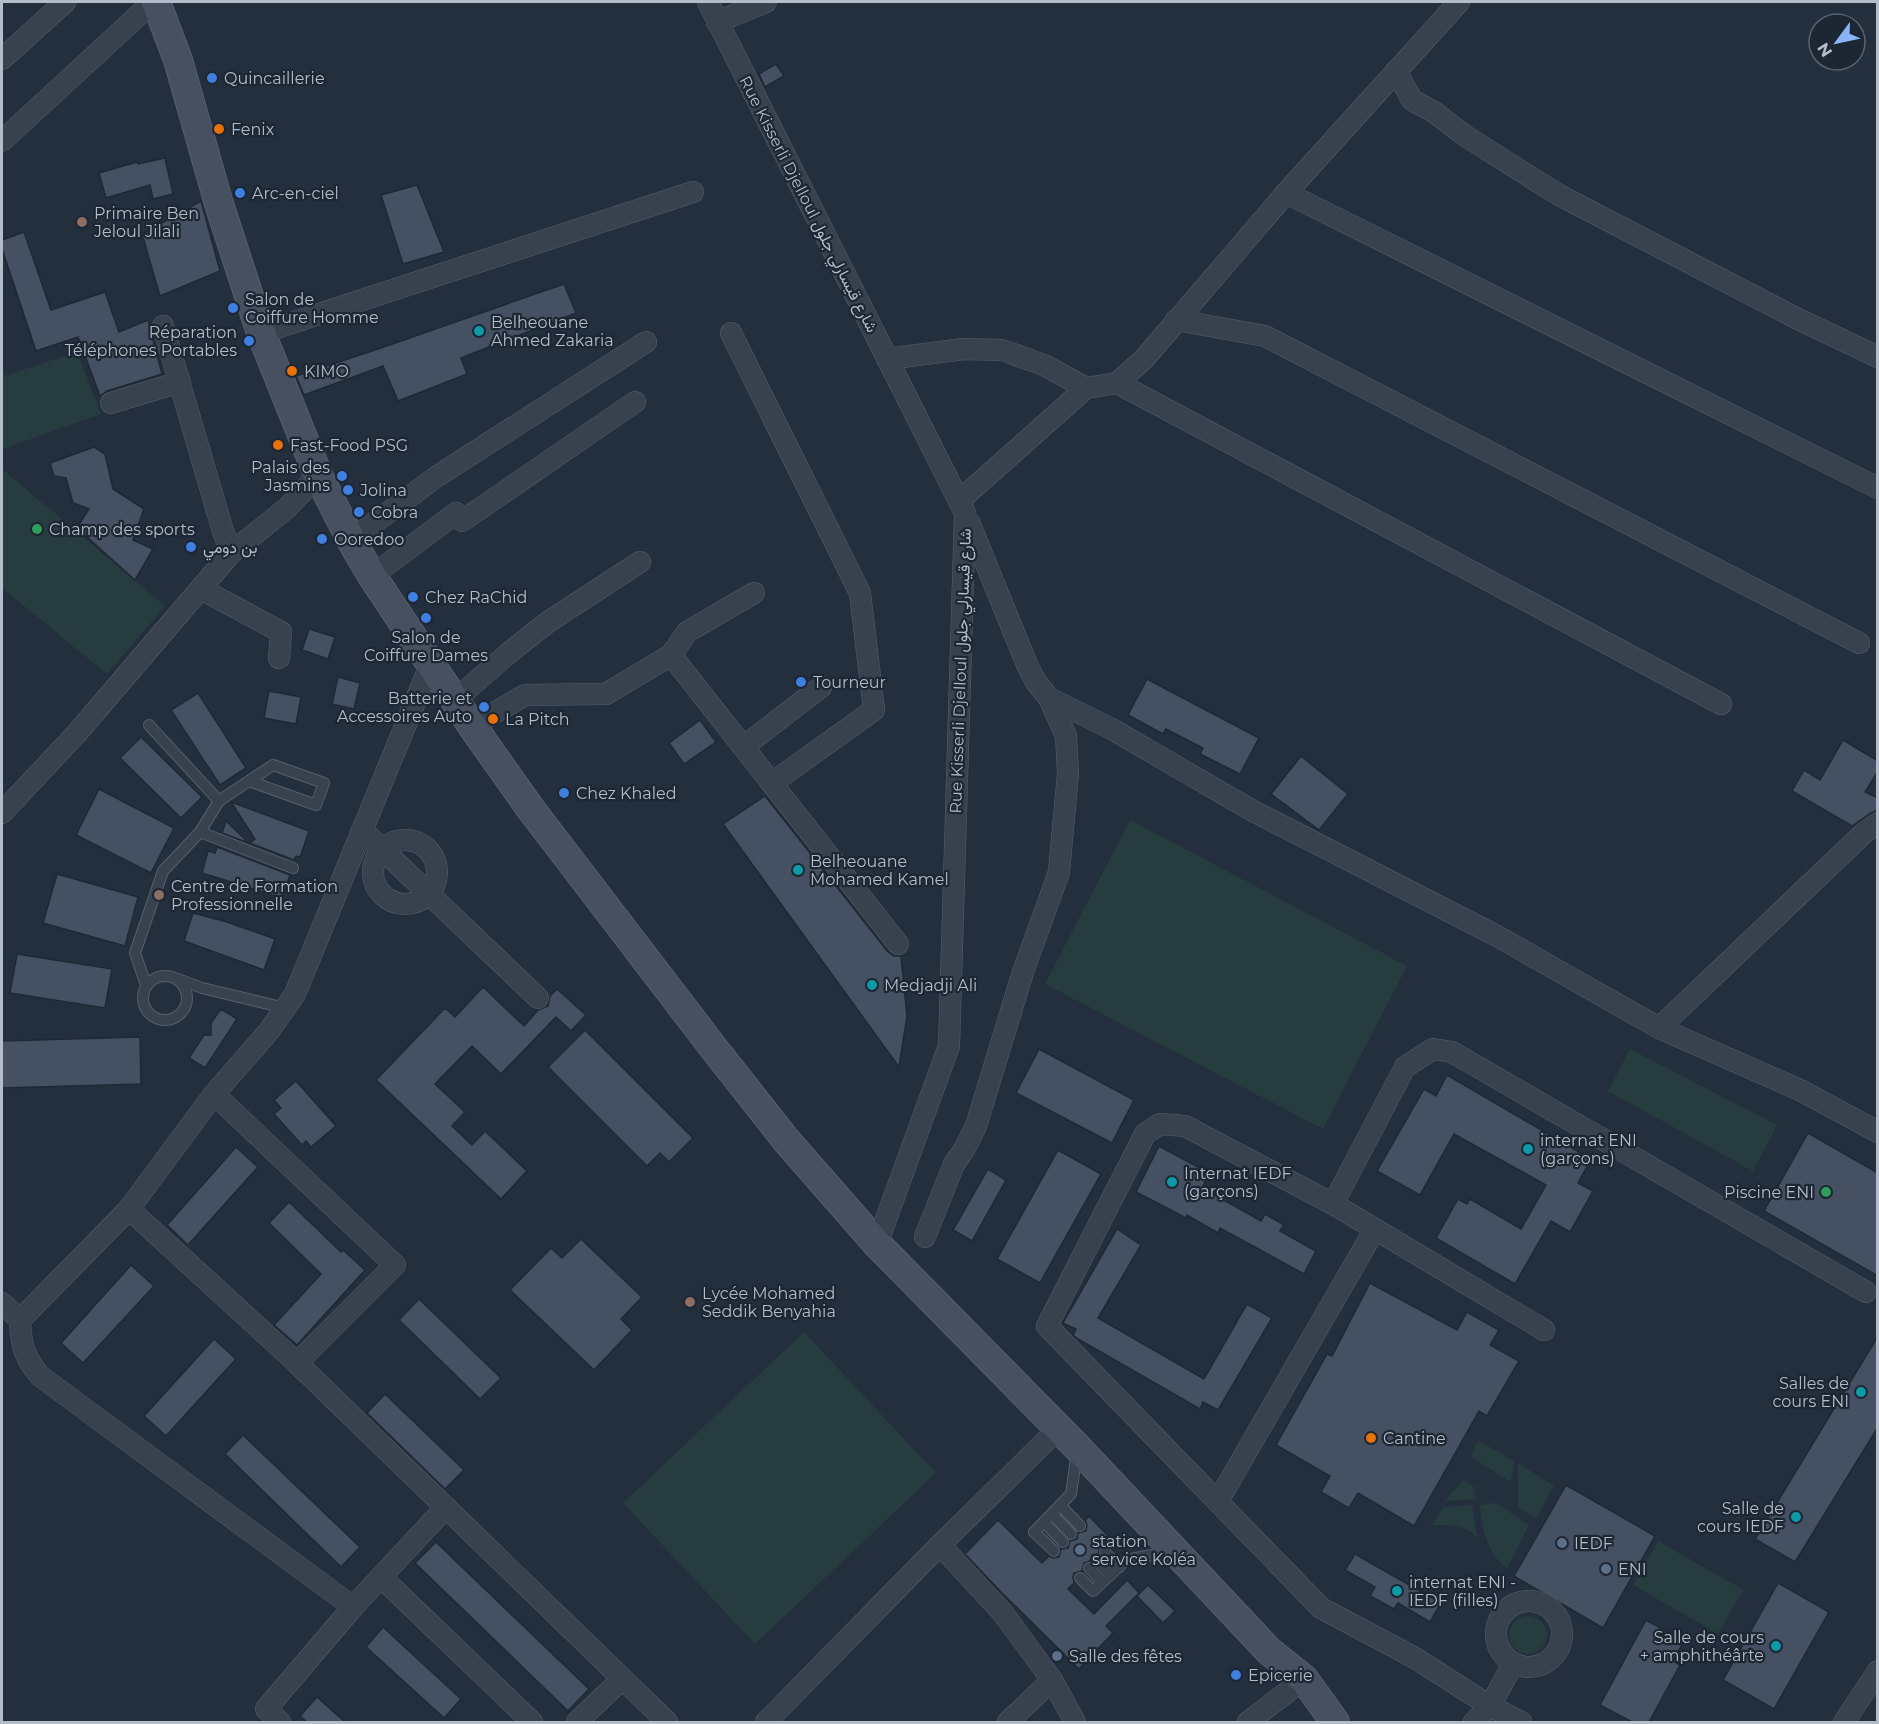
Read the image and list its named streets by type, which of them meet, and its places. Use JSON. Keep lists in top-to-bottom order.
{
  "streets": {
    "street": ["Rue Kisserli Djelloul شارع قيسارلي جلول"]
  },
  "places": [
    "Quincaillerie",
    "Fenix",
    "Arc-en-ciel",
    "Primaire Ben Jeloul Jilali",
    "Salon de Coiffure Homme",
    "Belheouane Ahmed Zakaria",
    "Réparation Téléphones Portables",
    "KIMO",
    "Fast-Food PSG",
    "Palais des Jasmins",
    "Jolina",
    "Cobra",
    "Champ des sports",
    "Ooredoo",
    "بن دومي",
    "Chez RaChid",
    "Salon de Coiffure Dames",
    "Tourneur",
    "Batterie et Accessoires Auto",
    "La Pitch",
    "Chez Khaled",
    "Belheouane Mohamed Kamel",
    "Centre de Formation Professionnelle",
    "Medjadji Ali",
    "internat ENI (garçons)",
    "Internat IEDF (garçons)",
    "Piscine ENI",
    "Lycée Mohamed Seddik Benyahia",
    "Salles de cours ENI",
    "Cantine",
    "Salle de cours IEDF",
    "IEDF",
    "station service Koléa",
    "ENI",
    "internat ENI - IEDF (filles)",
    "Salle de cours + amphithéârte",
    "Salle des fêtes",
    "Epicerie"
  ],
  "north": "bottom left"
}
